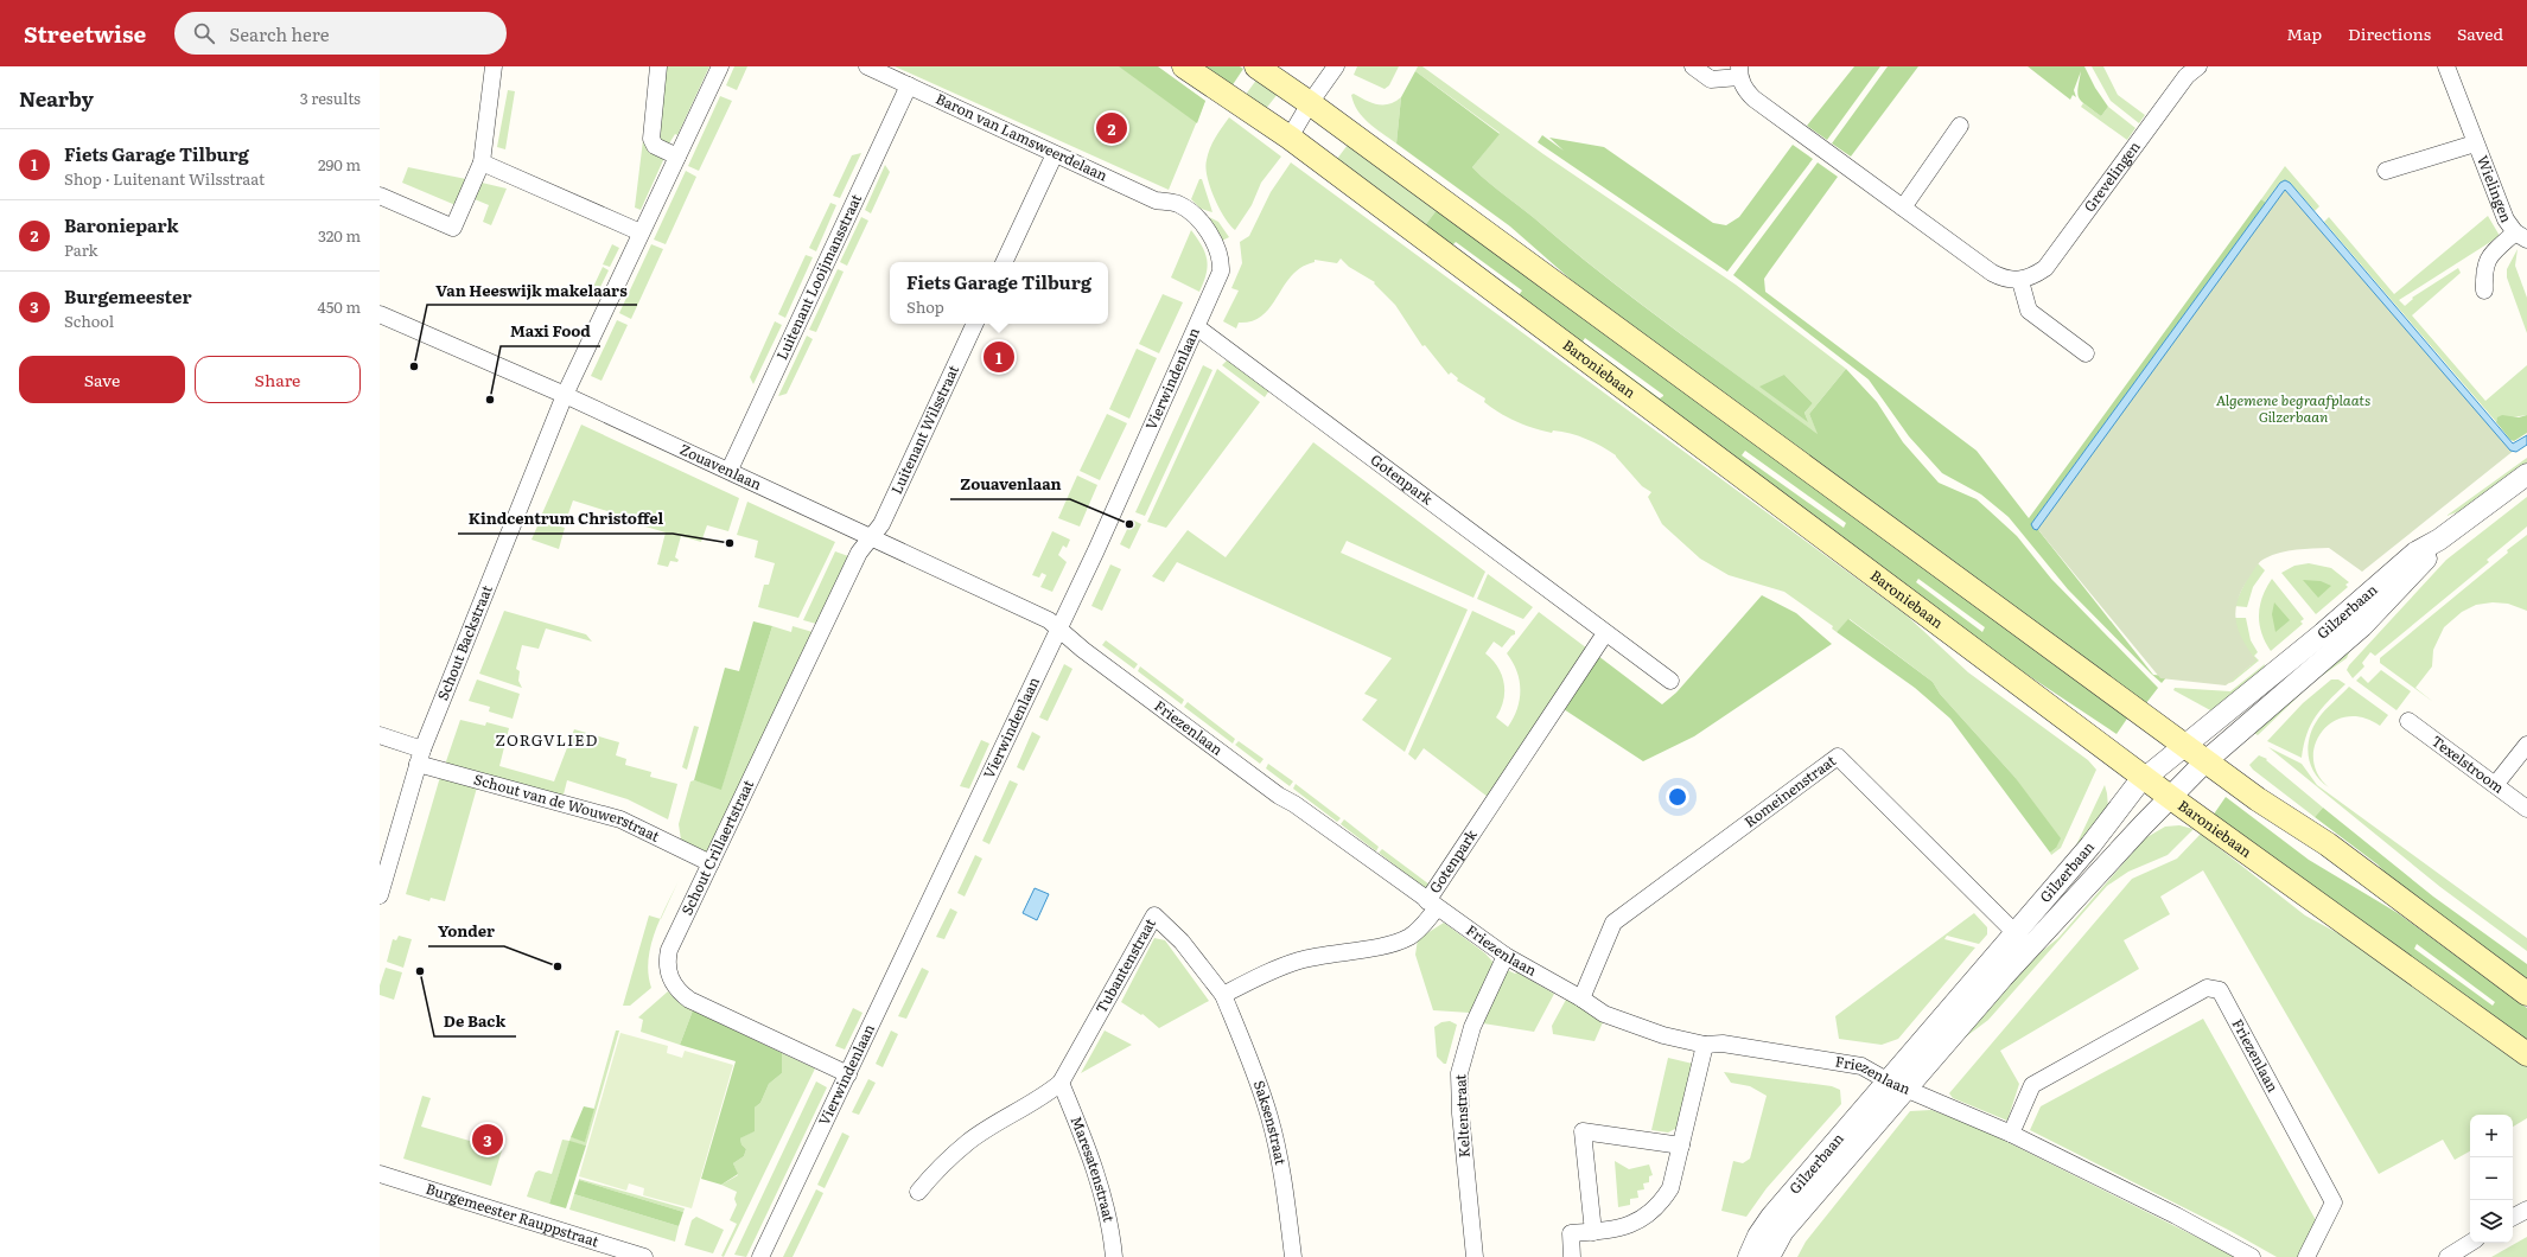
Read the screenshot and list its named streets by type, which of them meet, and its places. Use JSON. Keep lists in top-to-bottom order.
{
  "streets": {
    "main road": ["Baroniebaan"],
    "street": [
      "Baron van Lamsweerdelaan",
      "Grevelingen",
      "Wielingen",
      "Luitenant Looijmansstraat",
      "Vierwindenlaan",
      "Luitenant Wilsstraat",
      "Zouavenlaan",
      "Gotenpark",
      "Gilzerbaan",
      "Schout Backstraat",
      "Friezenlaan",
      "Texelstroom",
      "Romeinenstraat",
      "Schout van de Wouwerstraat",
      "Schout Crillaertstraat",
      "Tubantenstraat",
      "Keltenstraat",
      "Saksenstraat",
      "Maresatenstraat",
      "Burgemeester Rauppstraat"
    ]
  },
  "crossings": [
    ["Baron van Lamsweerdelaan", "Luitenant Looijmansstraat"],
    ["Baron van Lamsweerdelaan", "Vierwindenlaan"],
    ["Luitenant Looijmansstraat", "Zouavenlaan"],
    ["Baroniebaan", "Gilzerbaan"],
    ["Vierwindenlaan", "Zouavenlaan"],
    ["Vierwindenlaan", "Gotenpark"],
    ["Vierwindenlaan", "Friezenlaan"],
    ["Vierwindenlaan", "Schout Crillaertstraat"],
    ["Luitenant Wilsstraat", "Zouavenlaan"],
    ["Luitenant Wilsstraat", "Schout Crillaertstraat"],
    ["Zouavenlaan", "Schout Backstraat"],
    ["Zouavenlaan", "Friezenlaan"],
    ["Zouavenlaan", "Schout Crillaertstraat"],
    ["Gotenpark", "Friezenlaan"],
    ["Gilzerbaan", "Friezenlaan"],
    ["Gilzerbaan", "Romeinenstraat"],
    ["Schout Backstraat", "Schout van de Wouwerstraat"],
    ["Friezenlaan", "Romeinenstraat"],
    ["Friezenlaan", "Keltenstraat"],
    ["Schout van de Wouwerstraat", "Schout Crillaertstraat"],
    ["Tubantenstraat", "Saksenstraat"],
    ["Tubantenstraat", "Maresatenstraat"]
  ],
  "districts": ["ZORGVLIED"],
  "parks": ["Algemene begraafplaats Gilzerbaan"],
  "places": [
    "Van Heeswijk makelaars",
    "Maxi Food",
    "Zouavenlaan",
    "Kindcentrum Christoffel",
    "Yonder",
    "De Back"
  ],
  "page": {
    "header": "Streetwise",
    "search": "Search here",
    "nav": ["Map", "Directions", "Saved"],
    "heading": ["Nearby", "3 results"],
    "pins": ["2", "1", "3"],
    "list": [
      {
        "mark": "1",
        "name": "Fiets Garage Tilburg",
        "note": "Shop · Luitenant Wilsstraat",
        "value": "290 m"
      },
      {
        "mark": "2",
        "name": "Baroniepark",
        "note": "Park",
        "value": "320 m"
      },
      {
        "mark": "3",
        "name": "Burgemeester",
        "note": "School",
        "value": "450 m"
      }
    ],
    "popup": ["Fiets Garage Tilburg", "Shop"],
    "buttons": ["Save", "Share"],
    "map_buttons": ["+", "−"]
  }
}
